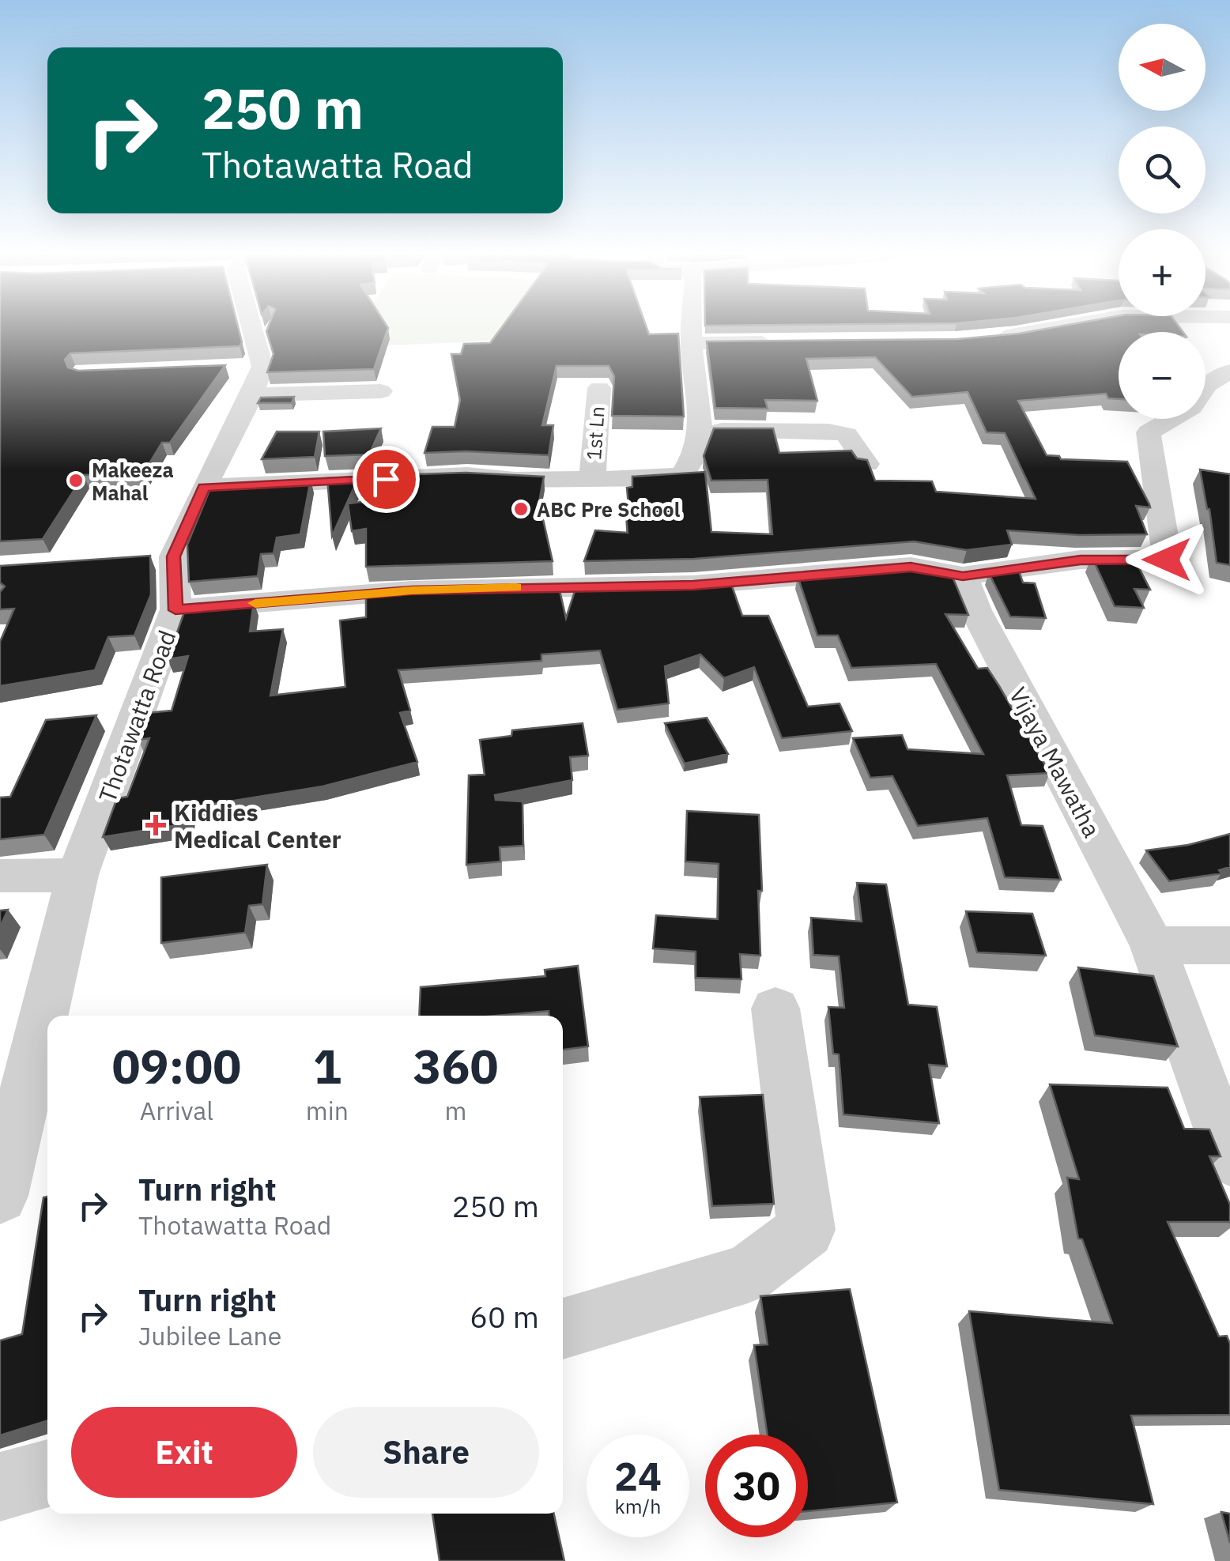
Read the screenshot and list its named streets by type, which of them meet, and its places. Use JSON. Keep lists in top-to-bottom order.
{
  "streets": {
    "street": ["1st Ln", "Thotawatta Road", "Vijaya Mawatha"]
  },
  "places": {
    "other": ["Makeeza Mahal", "ABC Pre School"],
    "health": ["Kiddies Medical Center"]
  },
  "north": "left",
  "page": {
    "map_buttons": ["+", "−"],
    "turn": ["250 m", "Thotawatta Road"],
    "eta": [
      "09:00",
      "Arrival",
      "1",
      "min",
      "360",
      "m"
    ],
    "list": [
      {
        "name": "Turn right",
        "note": "Thotawatta Road",
        "value": "250 m"
      },
      {
        "name": "Turn right",
        "note": "Jubilee Lane",
        "value": "60 m"
      }
    ],
    "buttons": ["Exit", "Share"],
    "speed": "24 km/h",
    "limit": "30"
  }
}
